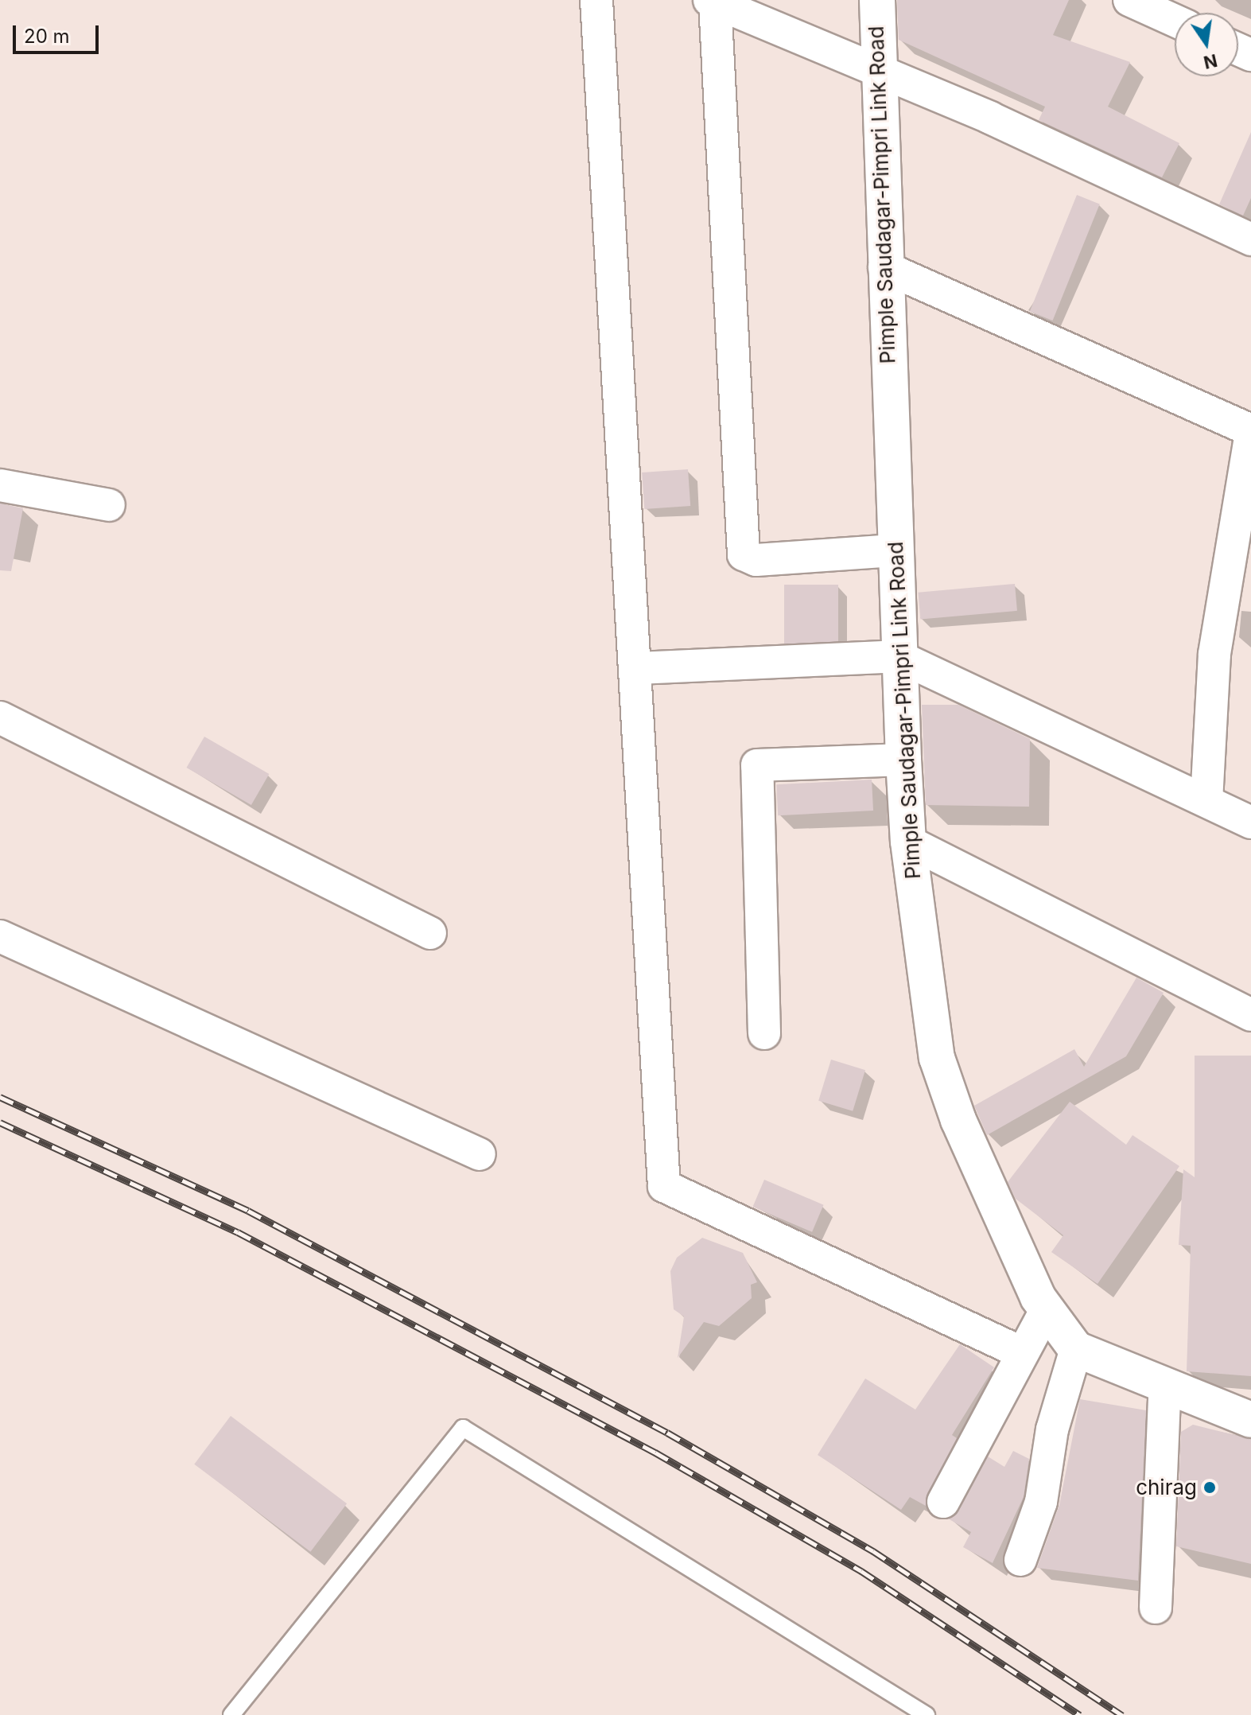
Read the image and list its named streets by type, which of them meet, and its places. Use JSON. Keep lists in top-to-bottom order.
{
  "streets": {
    "street": ["Pimple Saudagar-Pimpri Link Road"]
  },
  "places": ["chirag"],
  "scale_bar": "20 m",
  "north": "bottom"
}
